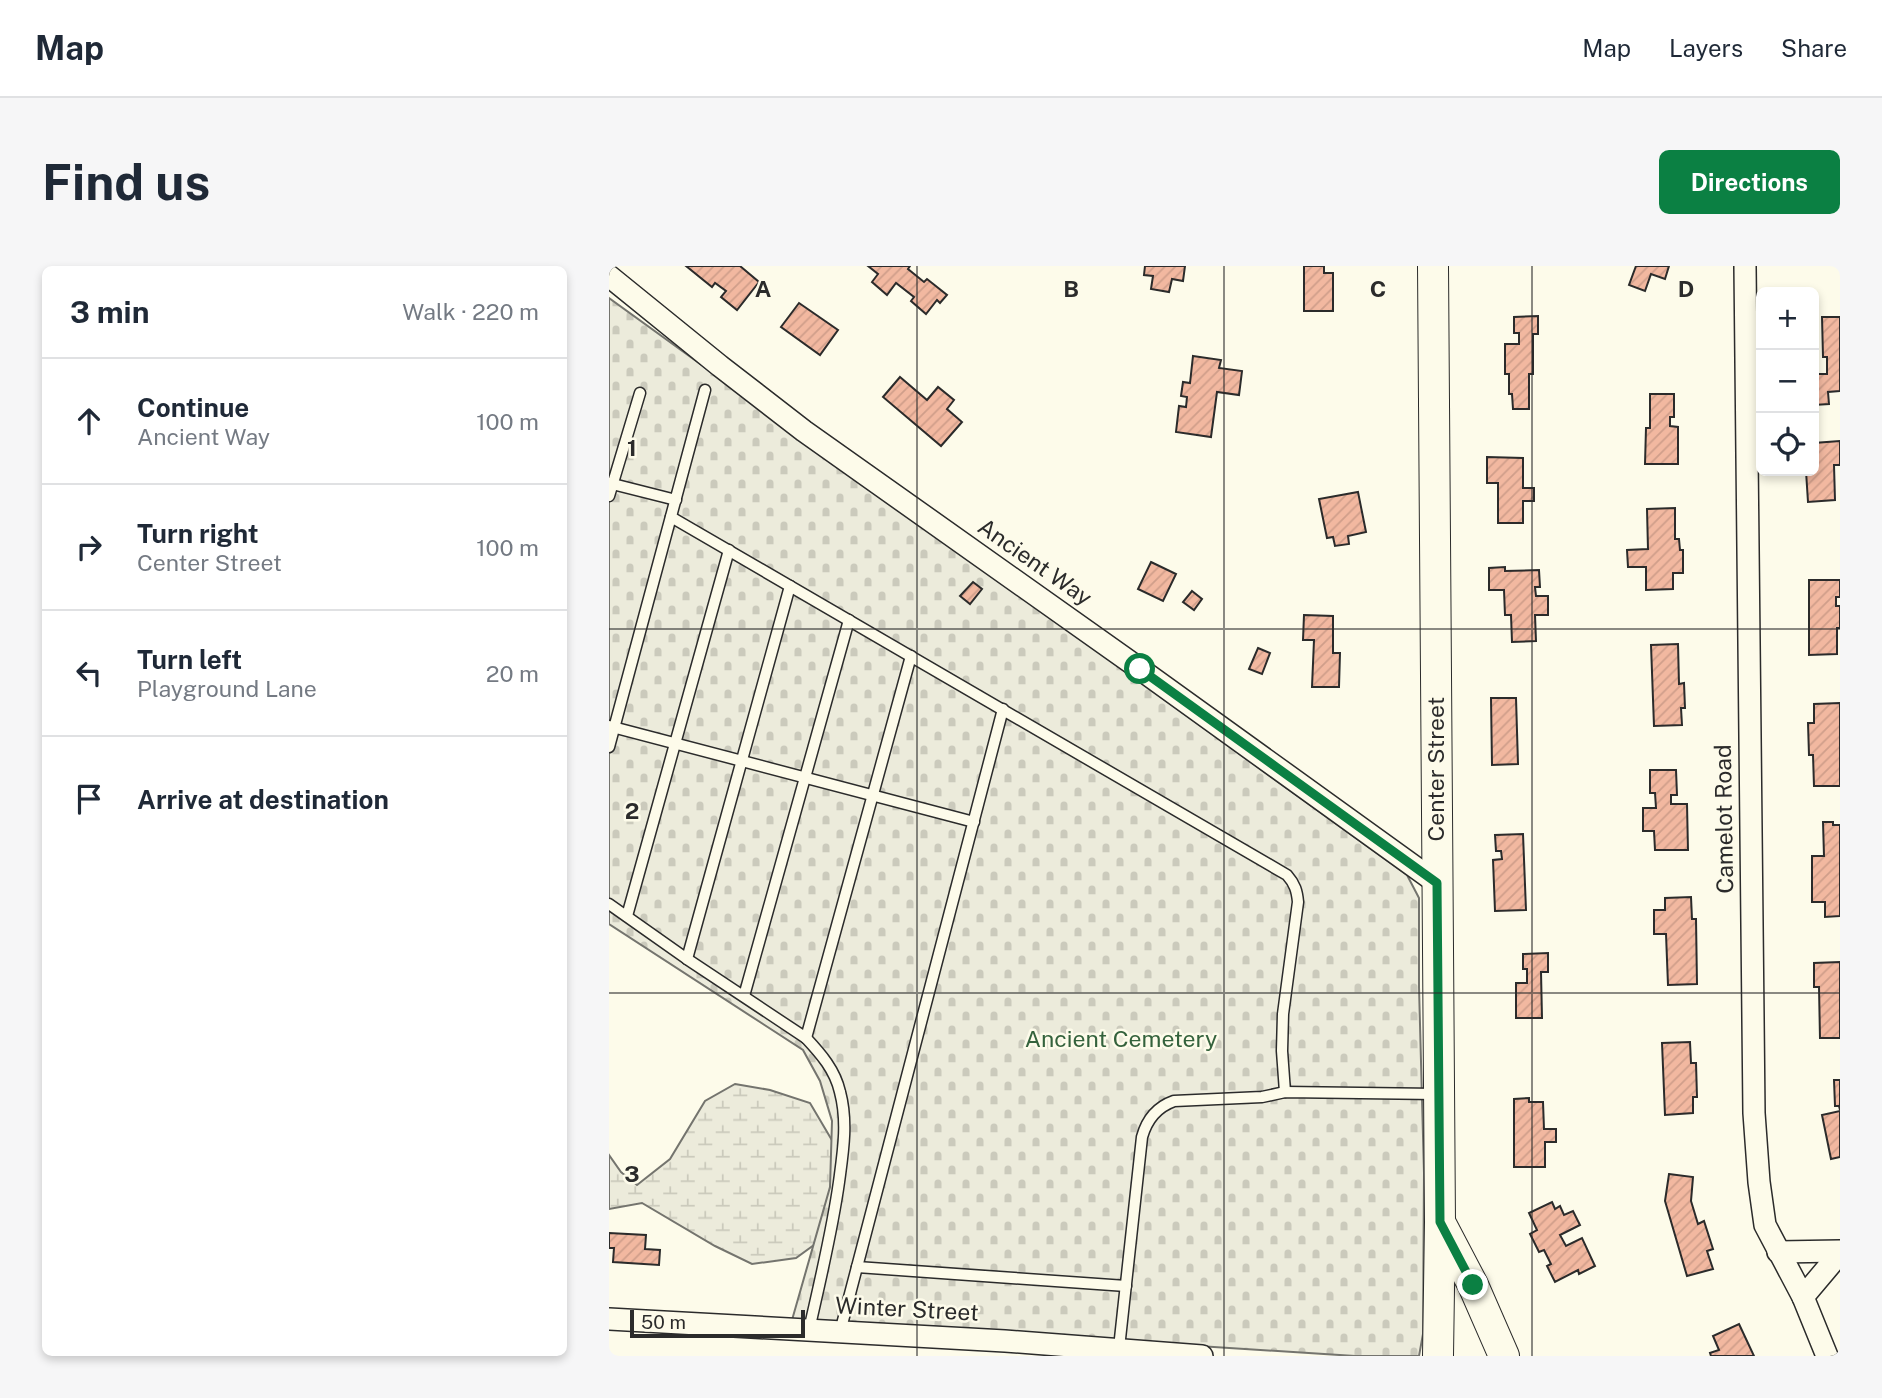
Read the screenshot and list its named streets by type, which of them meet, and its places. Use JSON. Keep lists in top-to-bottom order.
{
  "streets": {
    "street": [
      "Ancient Way",
      "Center Street",
      "Camelot Road",
      "Winter Street"
    ]
  },
  "crossings": [
    ["Ancient Way", "Center Street"]
  ],
  "parks": ["Ancient Cemetery"],
  "scale_bar": "50 m",
  "page": {
    "header": "Map",
    "nav": ["Map", "Layers", "Share"],
    "buttons": "Directions",
    "title": "Find us",
    "heading": ["3 min", "Walk · 220 m"],
    "map_buttons": ["+", "−"],
    "list": [
      ["Continue", "Ancient Way", "100 m"],
      ["Turn right", "Center Street", "100 m"],
      ["Turn left", "Playground Lane", "20 m"],
      "Arrive at destination"
    ],
    "scale": "50 m"
  },
  "grid": {
    "columns": [
      "A",
      "B",
      "C",
      "D"
    ],
    "rows": ["1", "2", "3"]
  }
}
